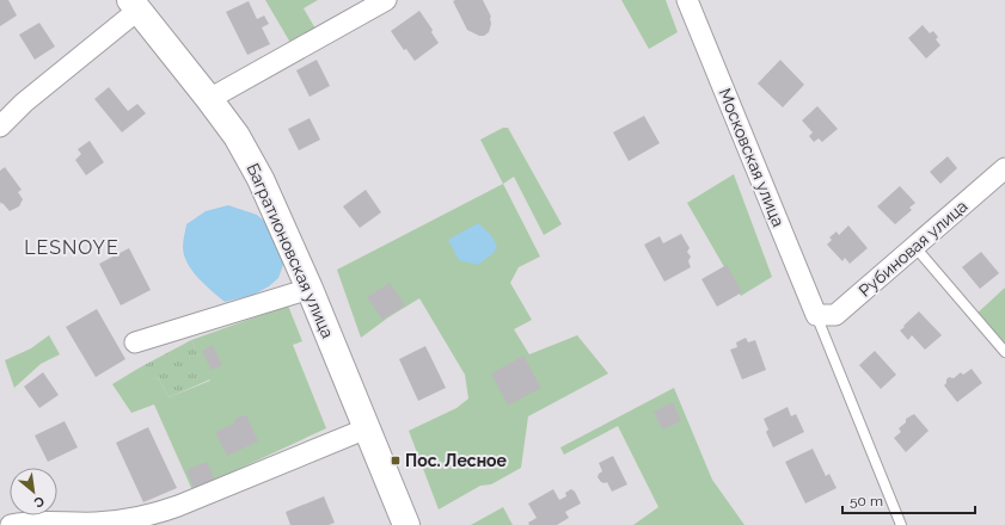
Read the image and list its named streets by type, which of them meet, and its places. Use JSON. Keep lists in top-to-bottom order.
{
  "streets": {
    "main road": ["Багратионовская улица"],
    "street": ["Московская улица", "Рубиновая улица"]
  },
  "crossings": [
    ["Московская улица", "Рубиновая улица"]
  ],
  "districts": ["LESNOYE"],
  "places": {
    "transit": ["Пос. Лесное"]
  },
  "scale_bar": "50 m",
  "north": "bottom right"
}
